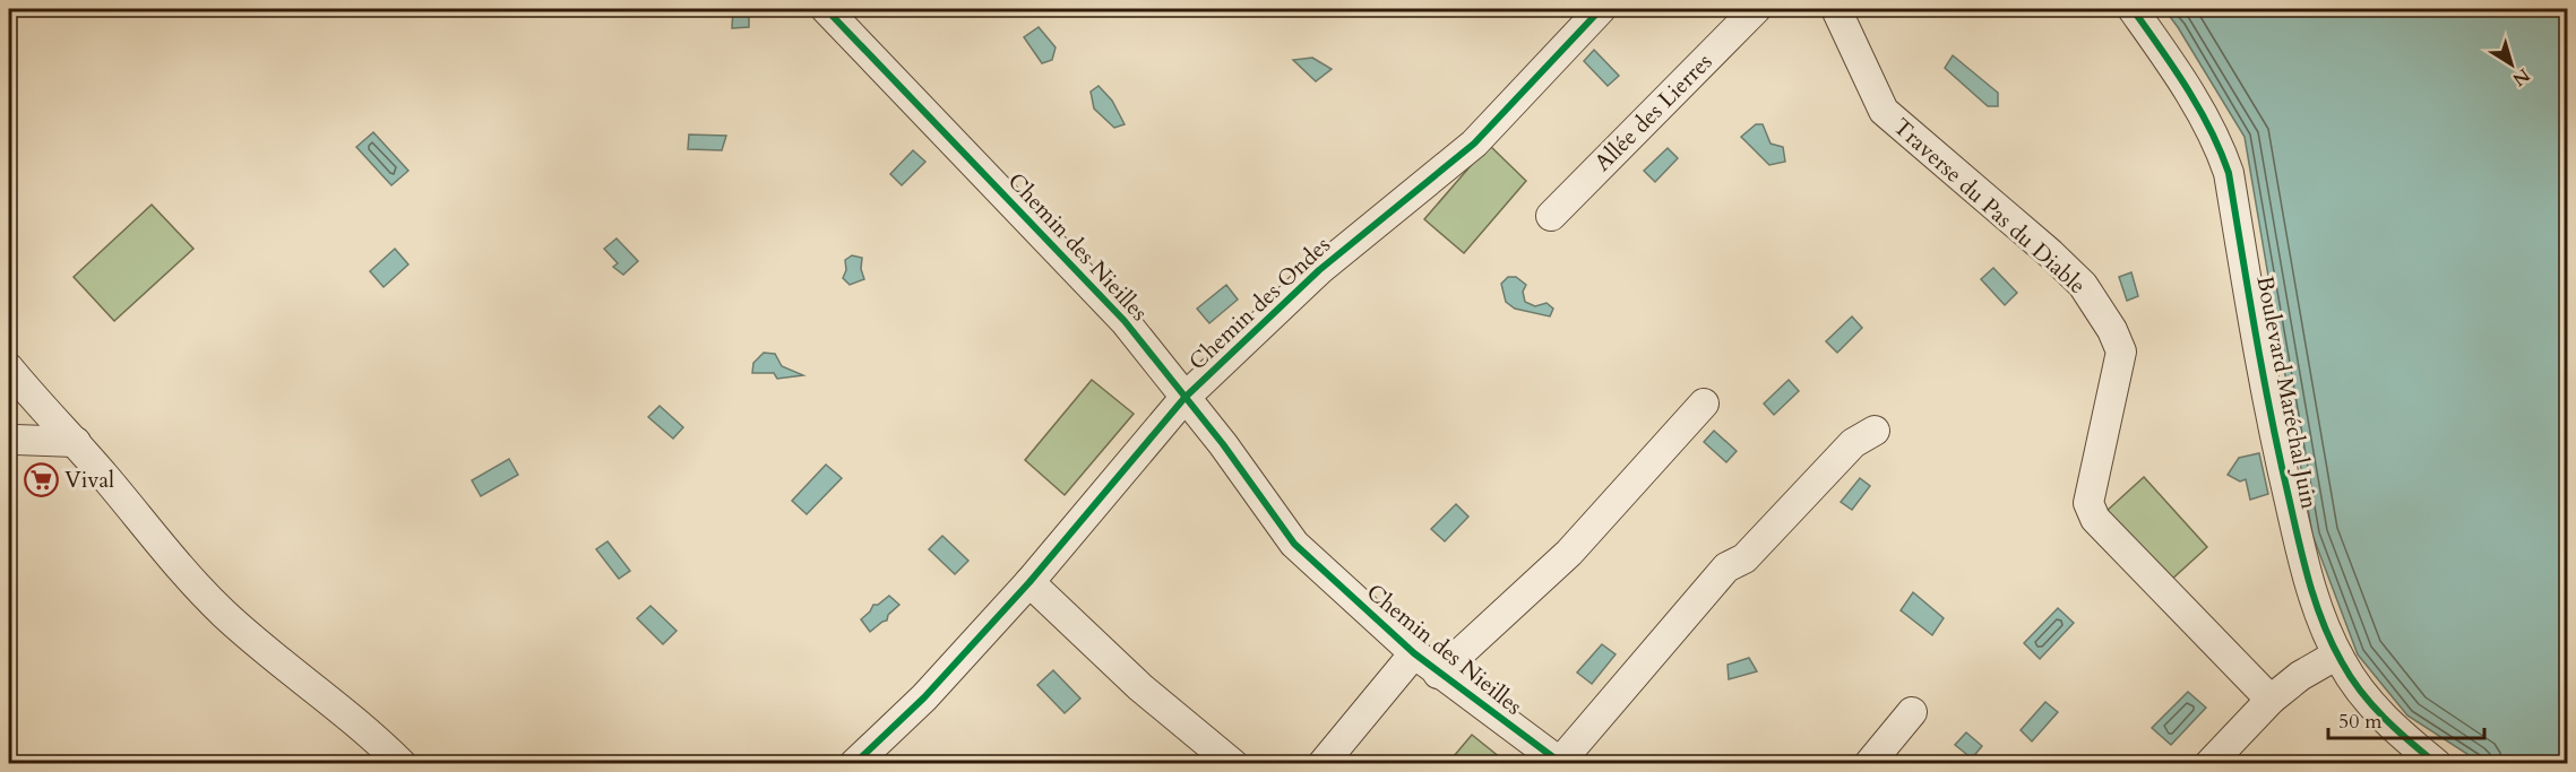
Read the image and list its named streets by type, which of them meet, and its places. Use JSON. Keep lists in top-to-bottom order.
{
  "streets": {
    "street": [
      "Allée des Lierres",
      "Traverse du Pas du Diable",
      "Chemin des Nieilles",
      "Chemin des Ondes",
      "Boulevard Maréchal Juin"
    ]
  },
  "crossings": [
    ["Chemin des Nieilles", "Chemin des Ondes"]
  ],
  "places": {
    "supermarket": ["Vival"]
  },
  "scale_bar": "50 m",
  "north": "bottom right"
}
